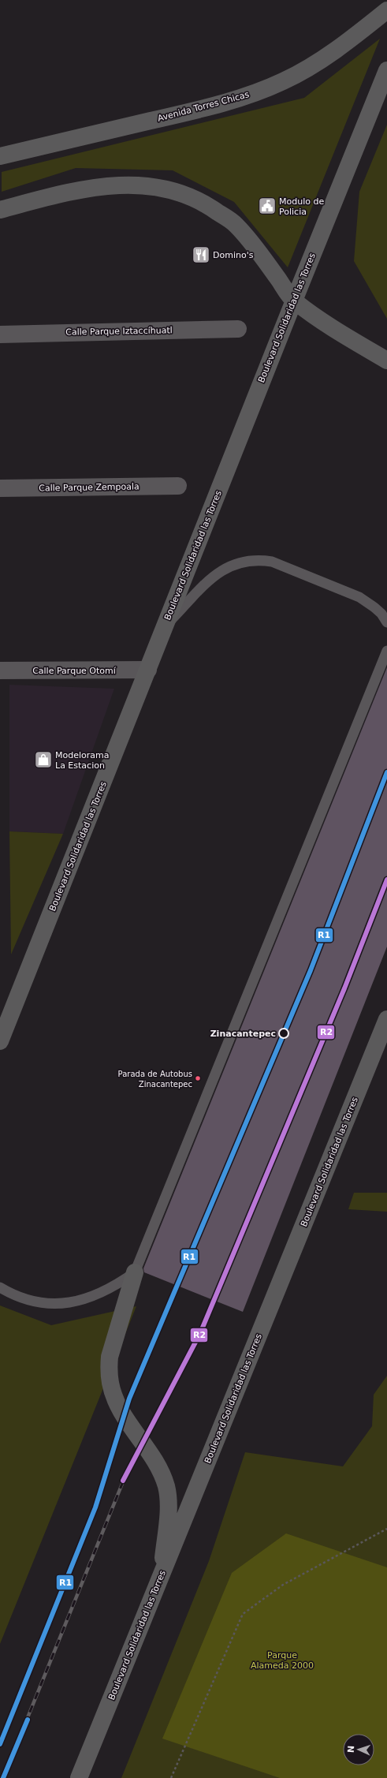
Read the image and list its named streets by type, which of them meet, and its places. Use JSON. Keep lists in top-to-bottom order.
{
  "streets": {
    "main road": ["Avenida Torres Chicas", "Boulevard Solidaridad las Torres"],
    "street": ["Calle Parque Iztaccíhuatl", "Calle Parque Zempoala", "Calle Parque Otomí"]
  },
  "crossings": [
    ["Boulevard Solidaridad las Torres", "Calle Parque Otomí"]
  ],
  "parks": ["Parque Alameda 2000"],
  "places": {
    "public building": ["Modulo de Policia"],
    "restaurant": ["Domino's"],
    "shop": ["Modelorama La Estacion"],
    "other": ["Zinacantepec", "Parada de Autobus Zinacantepec"]
  },
  "lines": ["transit line R1", "transit line R2"],
  "north": "left"
}
